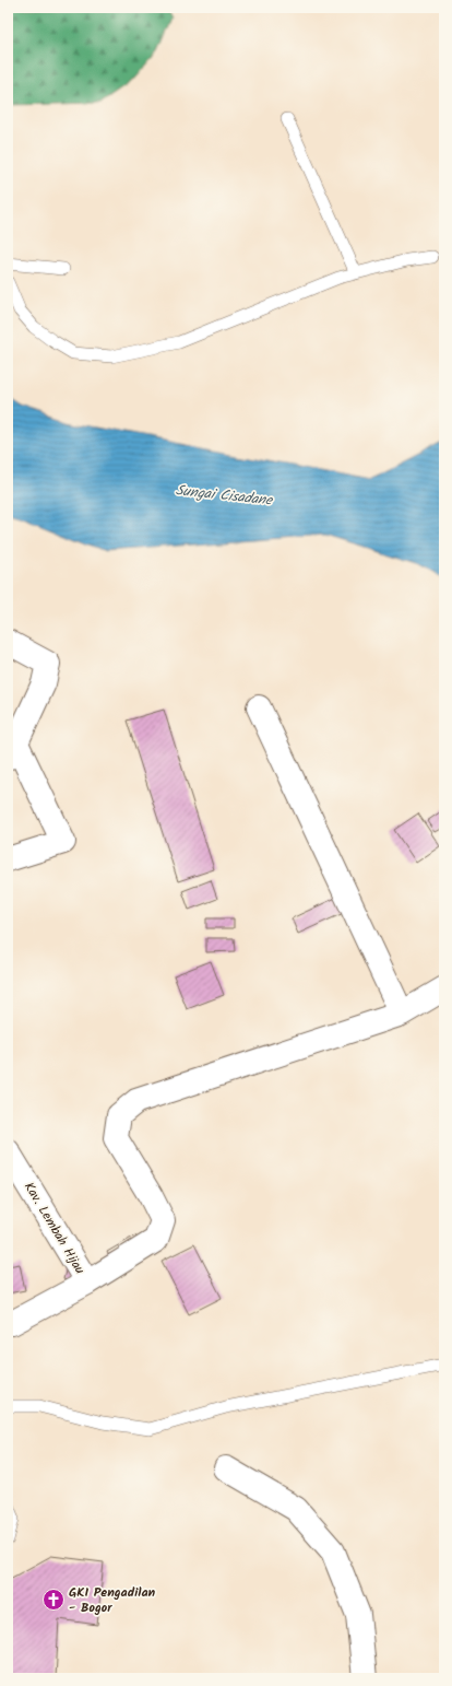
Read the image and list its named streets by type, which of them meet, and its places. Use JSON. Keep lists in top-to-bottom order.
{
  "streets": {
    "street": ["Kav. Lembah Hijau"]
  },
  "water": ["Sungai Cisadane"],
  "places": {
    "church": ["GKI Pengadilan - Bogor"]
  }
}
